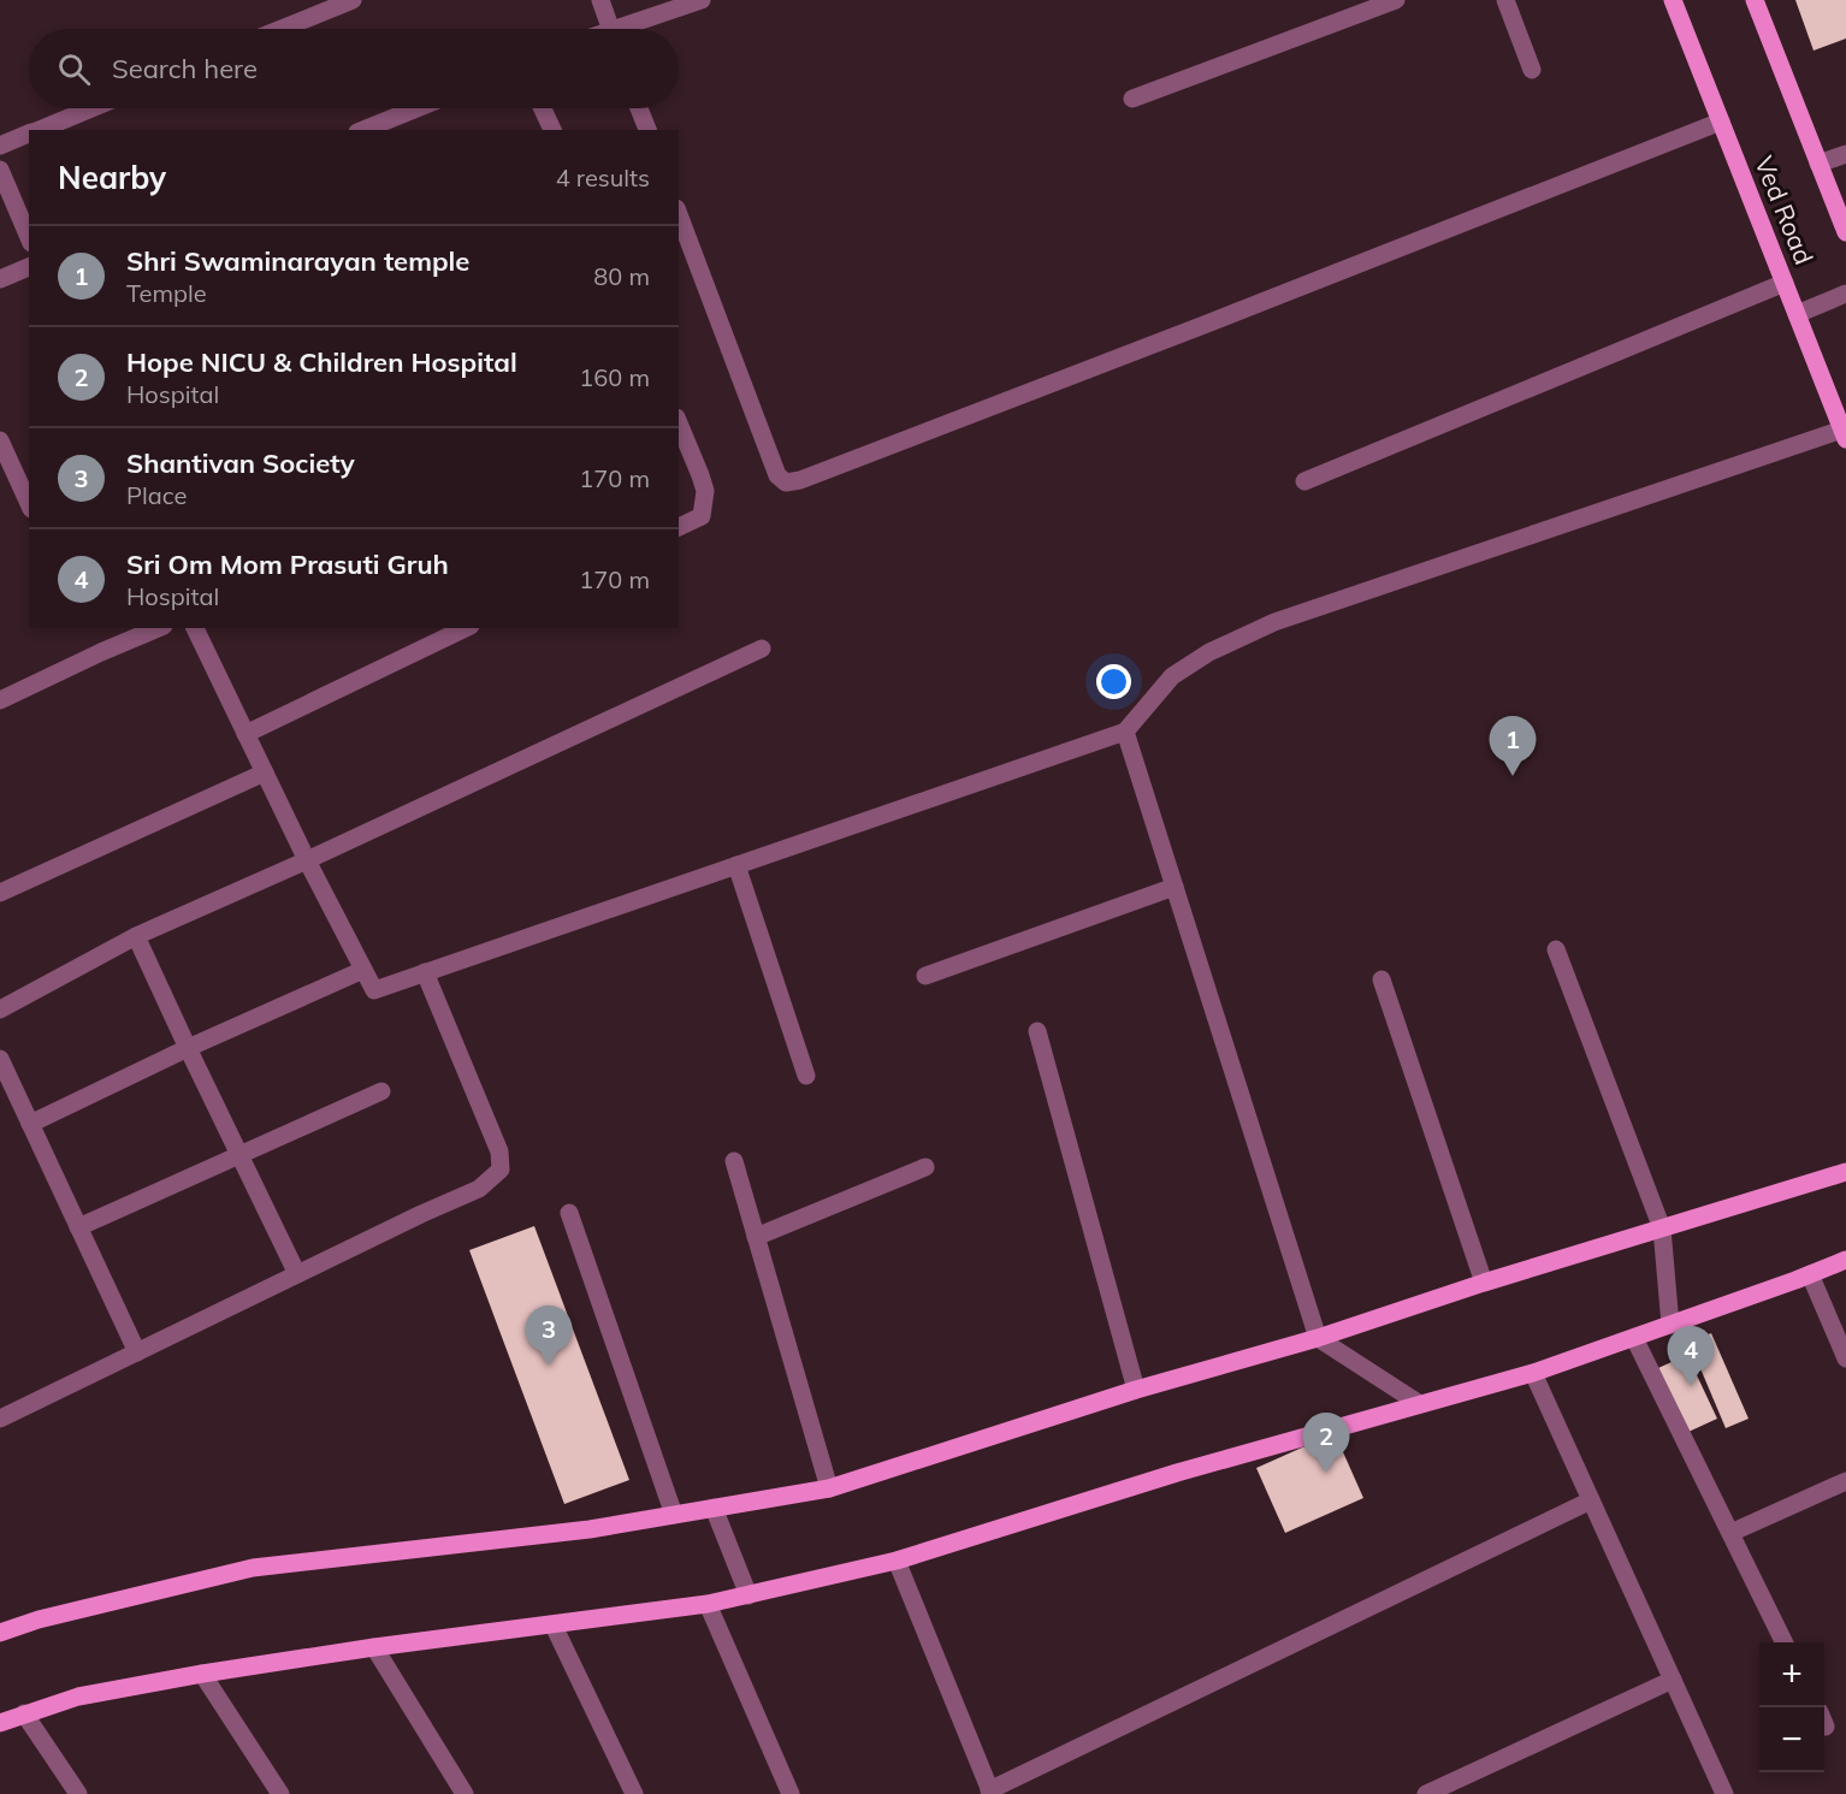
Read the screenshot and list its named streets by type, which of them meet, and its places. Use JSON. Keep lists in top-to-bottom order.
{
  "streets": {
    "main road": ["Ved Road"]
  },
  "page": {
    "search": "Search here",
    "heading": ["Nearby", "4 results"],
    "list": [
      {
        "mark": "1",
        "name": "Shri Swaminarayan temple",
        "note": "Temple",
        "value": "80 m"
      },
      {
        "mark": "2",
        "name": "Hope NICU & Children Hospital",
        "note": "Hospital",
        "value": "160 m"
      },
      {
        "mark": "3",
        "name": "Shantivan Society",
        "note": "Place",
        "value": "170 m"
      },
      {
        "mark": "4",
        "name": "Sri Om Mom Prasuti Gruh",
        "note": "Hospital",
        "value": "170 m"
      }
    ],
    "pins": [
      "1",
      "3",
      "4",
      "2"
    ],
    "map_buttons": ["+", "−"]
  }
}
